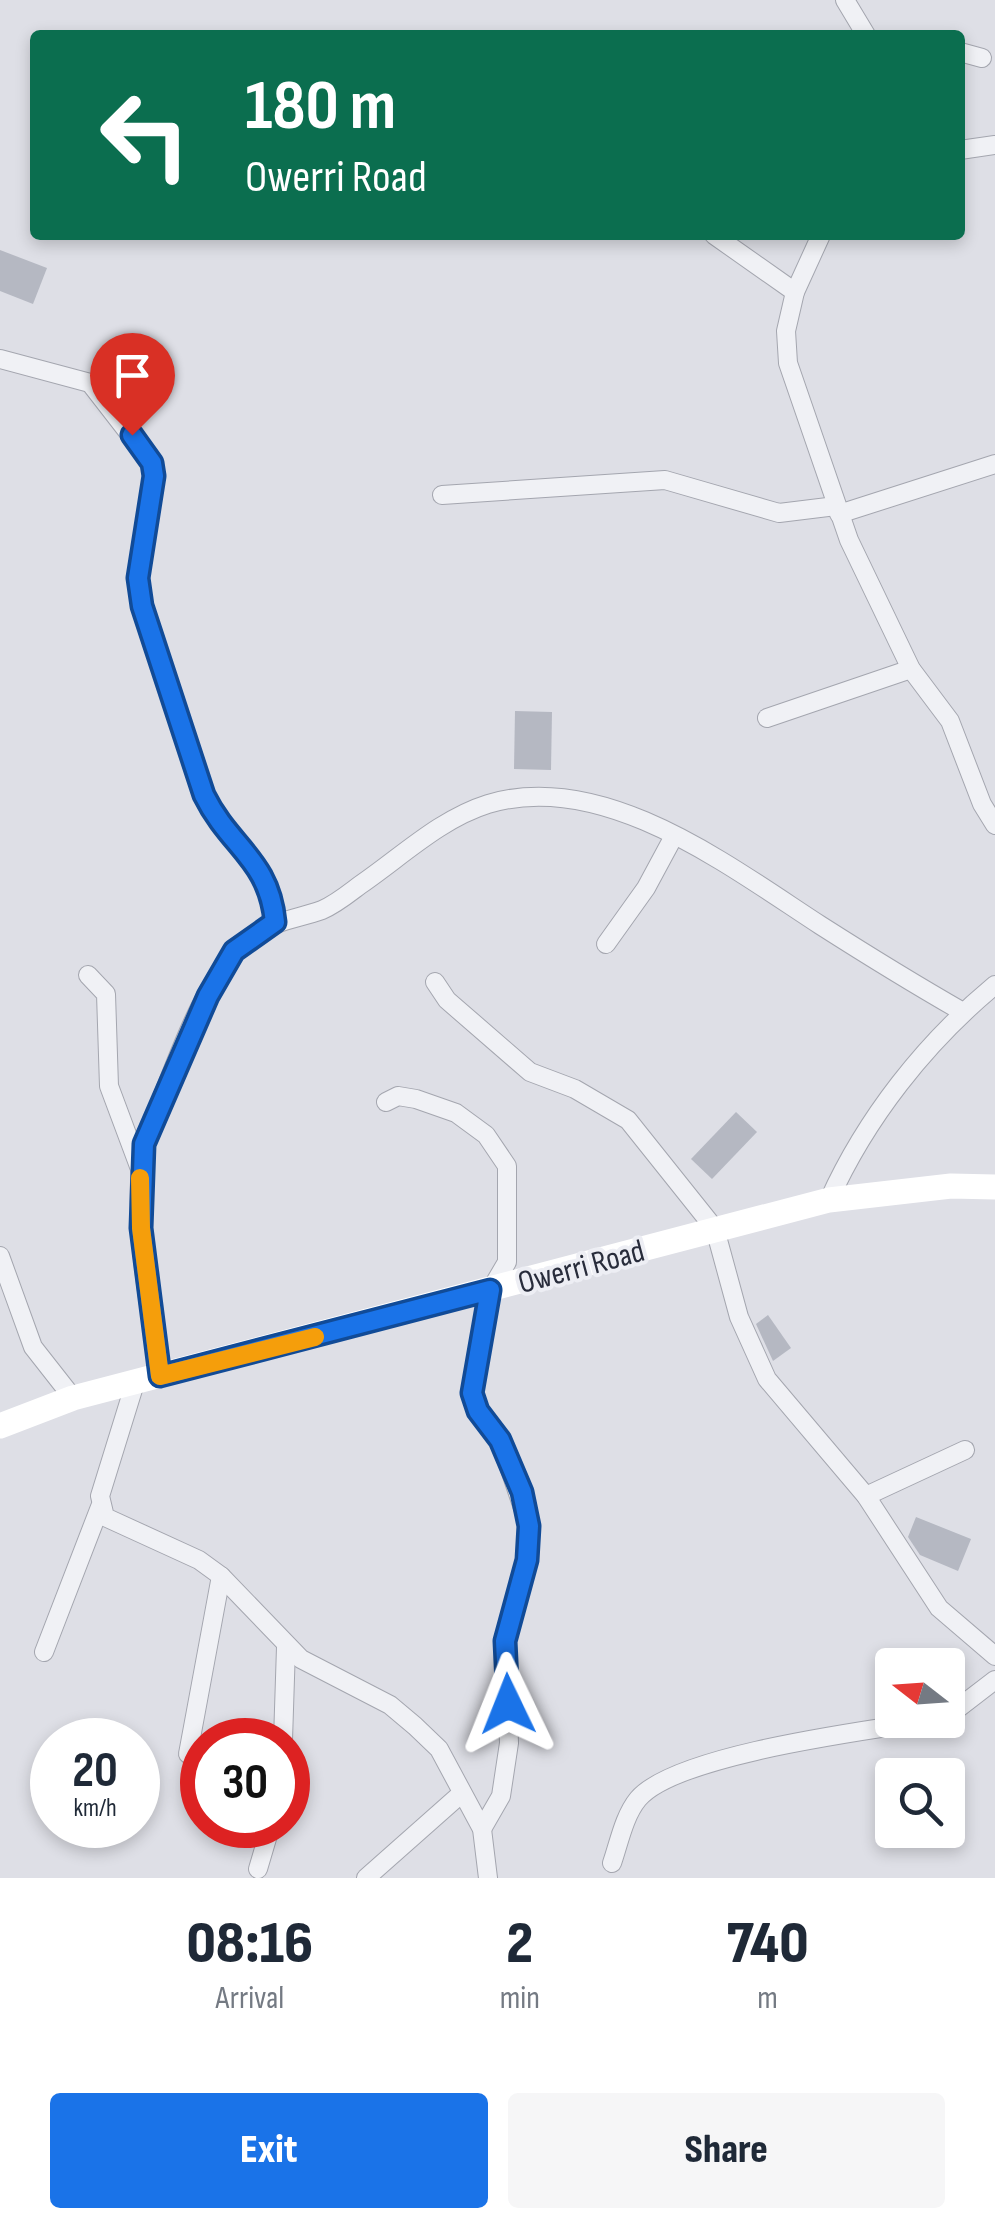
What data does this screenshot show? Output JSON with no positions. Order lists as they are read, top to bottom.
{
  "streets": {
    "main road": ["Owerri Road"]
  },
  "north": "left",
  "page": {
    "turn": ["180 m", "Owerri Road"],
    "speed": "20 km/h",
    "limit": "30",
    "eta": [
      "08:16",
      "Arrival",
      "2",
      "min",
      "740",
      "m"
    ],
    "buttons": ["Exit", "Share"]
  }
}
